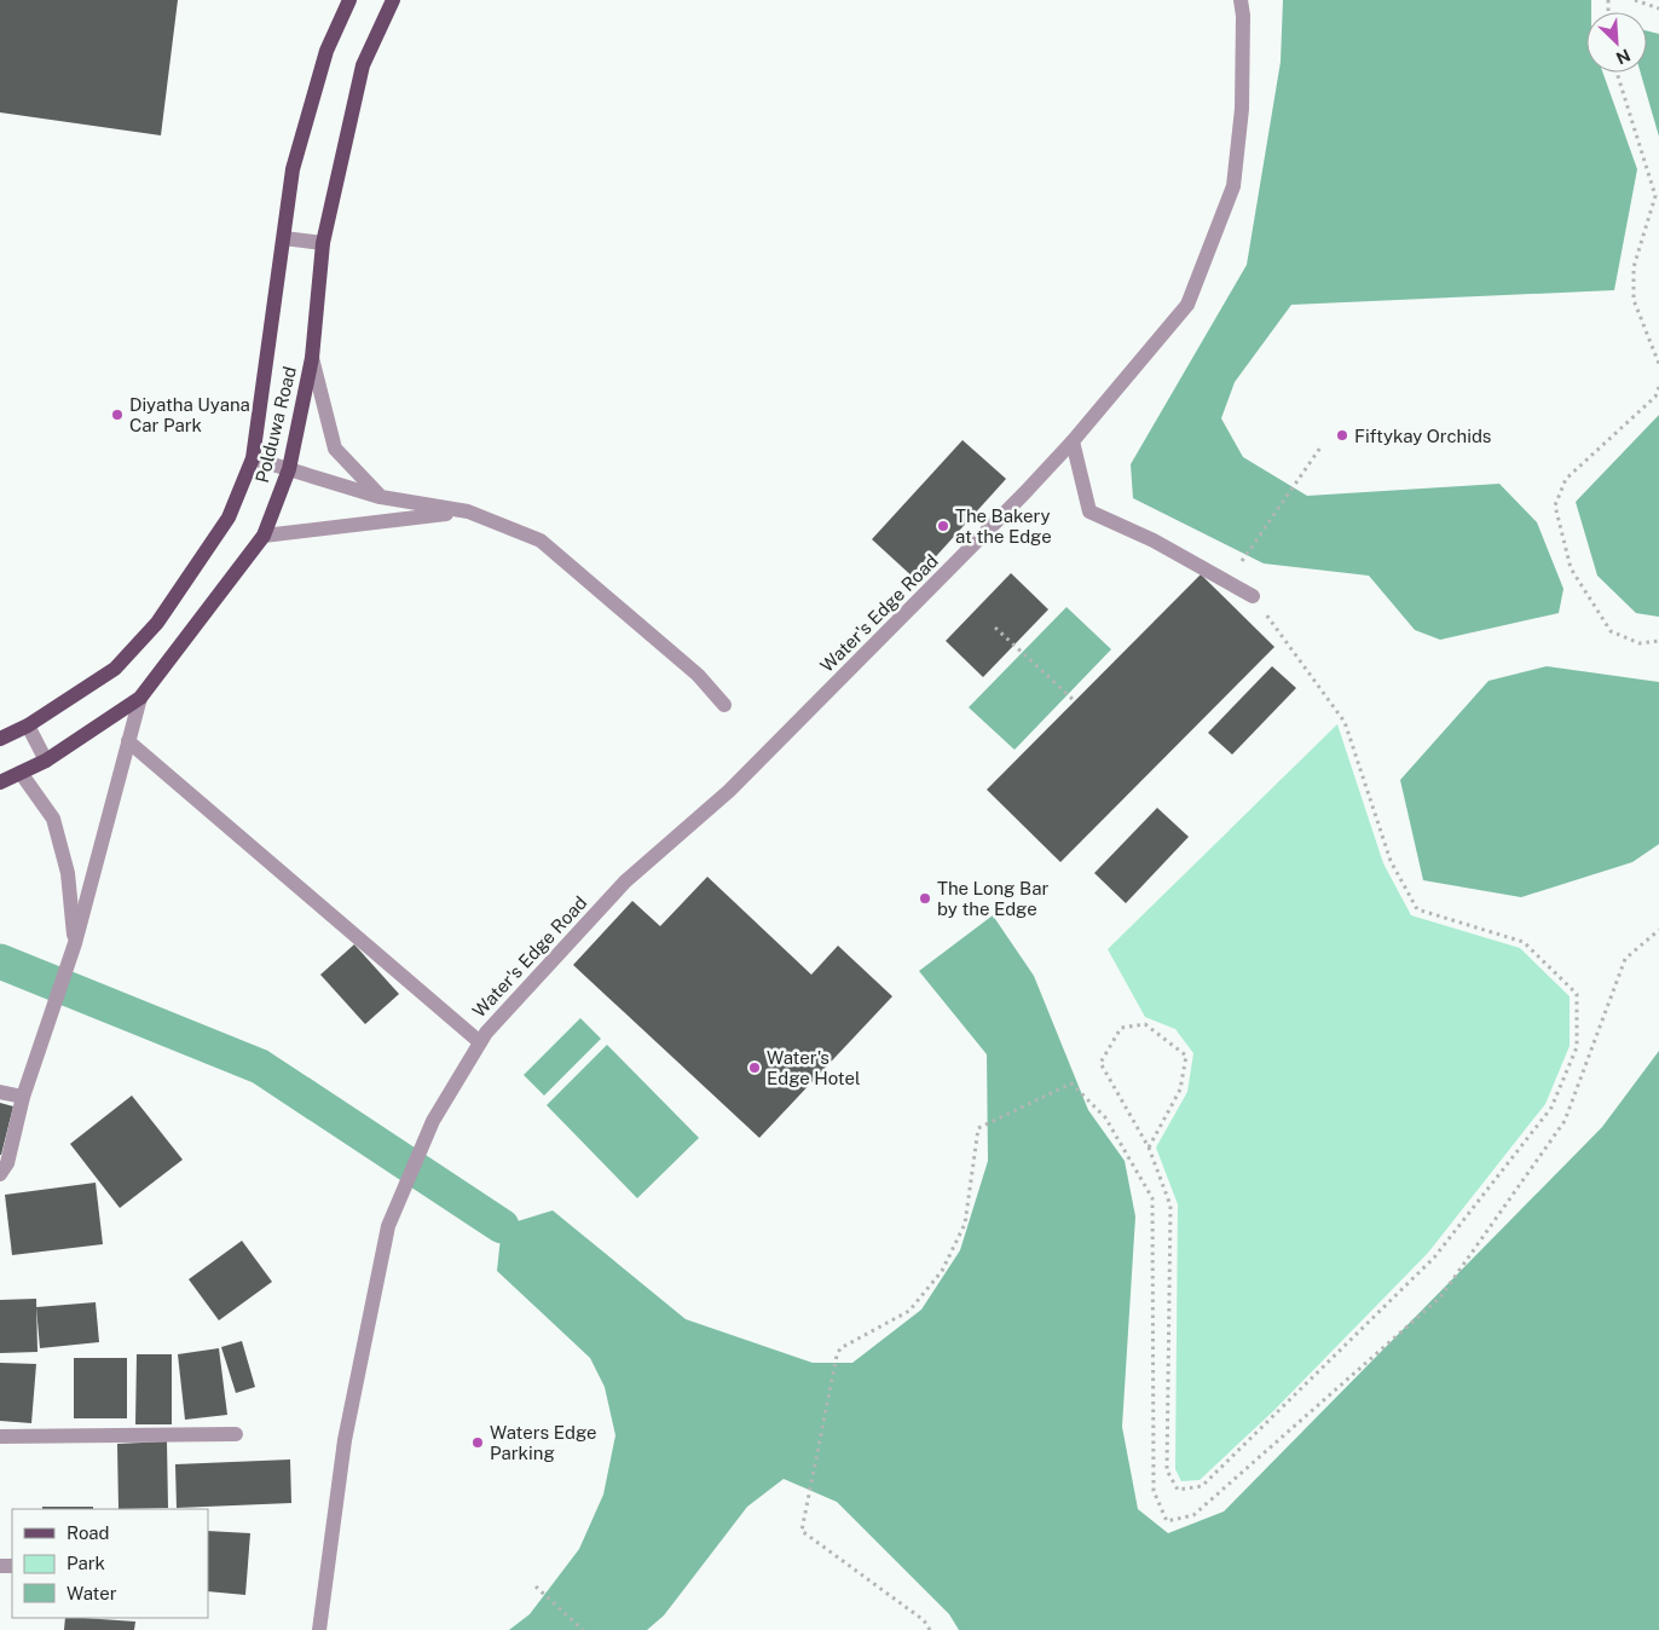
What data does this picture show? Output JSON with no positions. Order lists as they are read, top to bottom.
{
  "streets": {
    "main road": ["Polduwa Road"],
    "street": ["Water's Edge Road"]
  },
  "places": [
    "Diyatha Uyana Car Park",
    "Fiftykay Orchids",
    "The Bakery at the Edge",
    "The Long Bar by the Edge",
    "Water's Edge Hotel",
    "Waters Edge Parking"
  ],
  "legend": ["Road", "Park", "Water"],
  "north": "bottom right"
}
